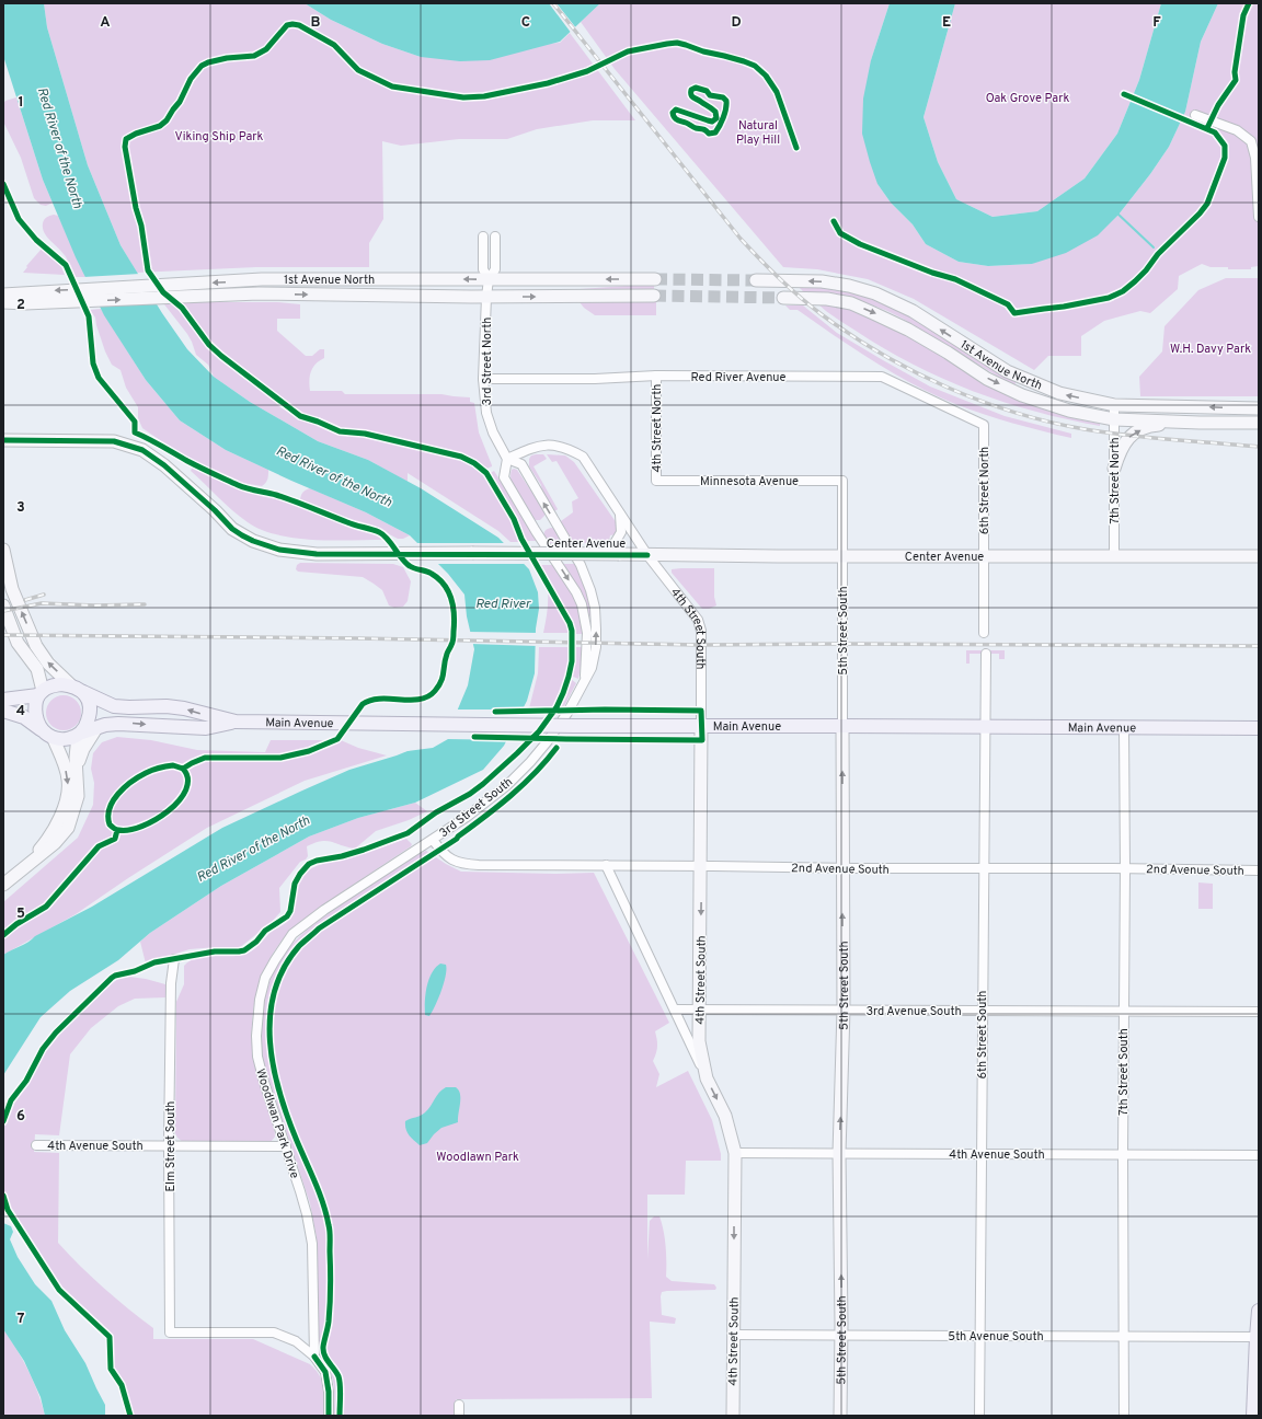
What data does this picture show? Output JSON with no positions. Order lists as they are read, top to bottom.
{
  "streets": {
    "main road": ["Main Avenue"],
    "street": [
      "1st Avenue North",
      "3rd Street North",
      "Red River Avenue",
      "4th Street North",
      "Minnesota Avenue",
      "7th Street North",
      "6th Street North",
      "Center Avenue",
      "4th Street South",
      "5th Street South",
      "3rd Street South",
      "2nd Avenue South",
      "3rd Avenue South",
      "6th Street South",
      "7th Street South",
      "Woodlwan Park Drive",
      "4th Avenue South",
      "Elm Street South",
      "5th Avenue South"
    ]
  },
  "crossings": [
    ["1st Avenue North", "3rd Street North"],
    ["1st Avenue North", "7th Street North"],
    ["3rd Street North", "Red River Avenue"],
    ["3rd Street North", "3rd Street South"],
    ["Red River Avenue", "4th Street North"],
    ["Red River Avenue", "6th Street North"],
    ["4th Street North", "Minnesota Avenue"],
    ["Minnesota Avenue", "5th Street South"],
    ["7th Street North", "Center Avenue"],
    ["6th Street North", "Center Avenue"],
    ["Center Avenue", "4th Street South"],
    ["Center Avenue", "5th Street South"],
    ["4th Street South", "Main Avenue"],
    ["4th Street South", "2nd Avenue South"],
    ["4th Street South", "3rd Avenue South"],
    ["4th Street South", "4th Avenue South"],
    ["4th Street South", "5th Avenue South"],
    ["5th Street South", "Main Avenue"],
    ["5th Street South", "2nd Avenue South"],
    ["5th Street South", "3rd Avenue South"],
    ["5th Street South", "4th Avenue South"],
    ["5th Street South", "5th Avenue South"],
    ["Main Avenue", "6th Street South"],
    ["Main Avenue", "7th Street South"],
    ["3rd Street South", "2nd Avenue South"],
    ["3rd Street South", "Woodlwan Park Drive"],
    ["2nd Avenue South", "6th Street South"],
    ["2nd Avenue South", "7th Street South"],
    ["2nd Avenue South", "Woodlwan Park Drive"],
    ["3rd Avenue South", "6th Street South"],
    ["3rd Avenue South", "7th Street South"],
    ["6th Street South", "4th Avenue South"],
    ["6th Street South", "5th Avenue South"],
    ["7th Street South", "4th Avenue South"],
    ["7th Street South", "5th Avenue South"],
    ["Woodlwan Park Drive", "4th Avenue South"],
    ["Woodlwan Park Drive", "Elm Street South"],
    ["4th Avenue South", "Elm Street South"]
  ],
  "one_way": ["5th Street South"],
  "water": ["Red River of the North", "Red River"],
  "parks": [
    "Oak Grove Park",
    "Natural Play Hill",
    "Viking Ship Park",
    "W.H. Davy Park",
    "Woodlawn Park"
  ],
  "grid": {
    "columns": [
      "A",
      "B",
      "C",
      "D",
      "E",
      "F"
    ],
    "rows": [
      "1",
      "2",
      "3",
      "4",
      "5",
      "6",
      "7"
    ]
  }
}
